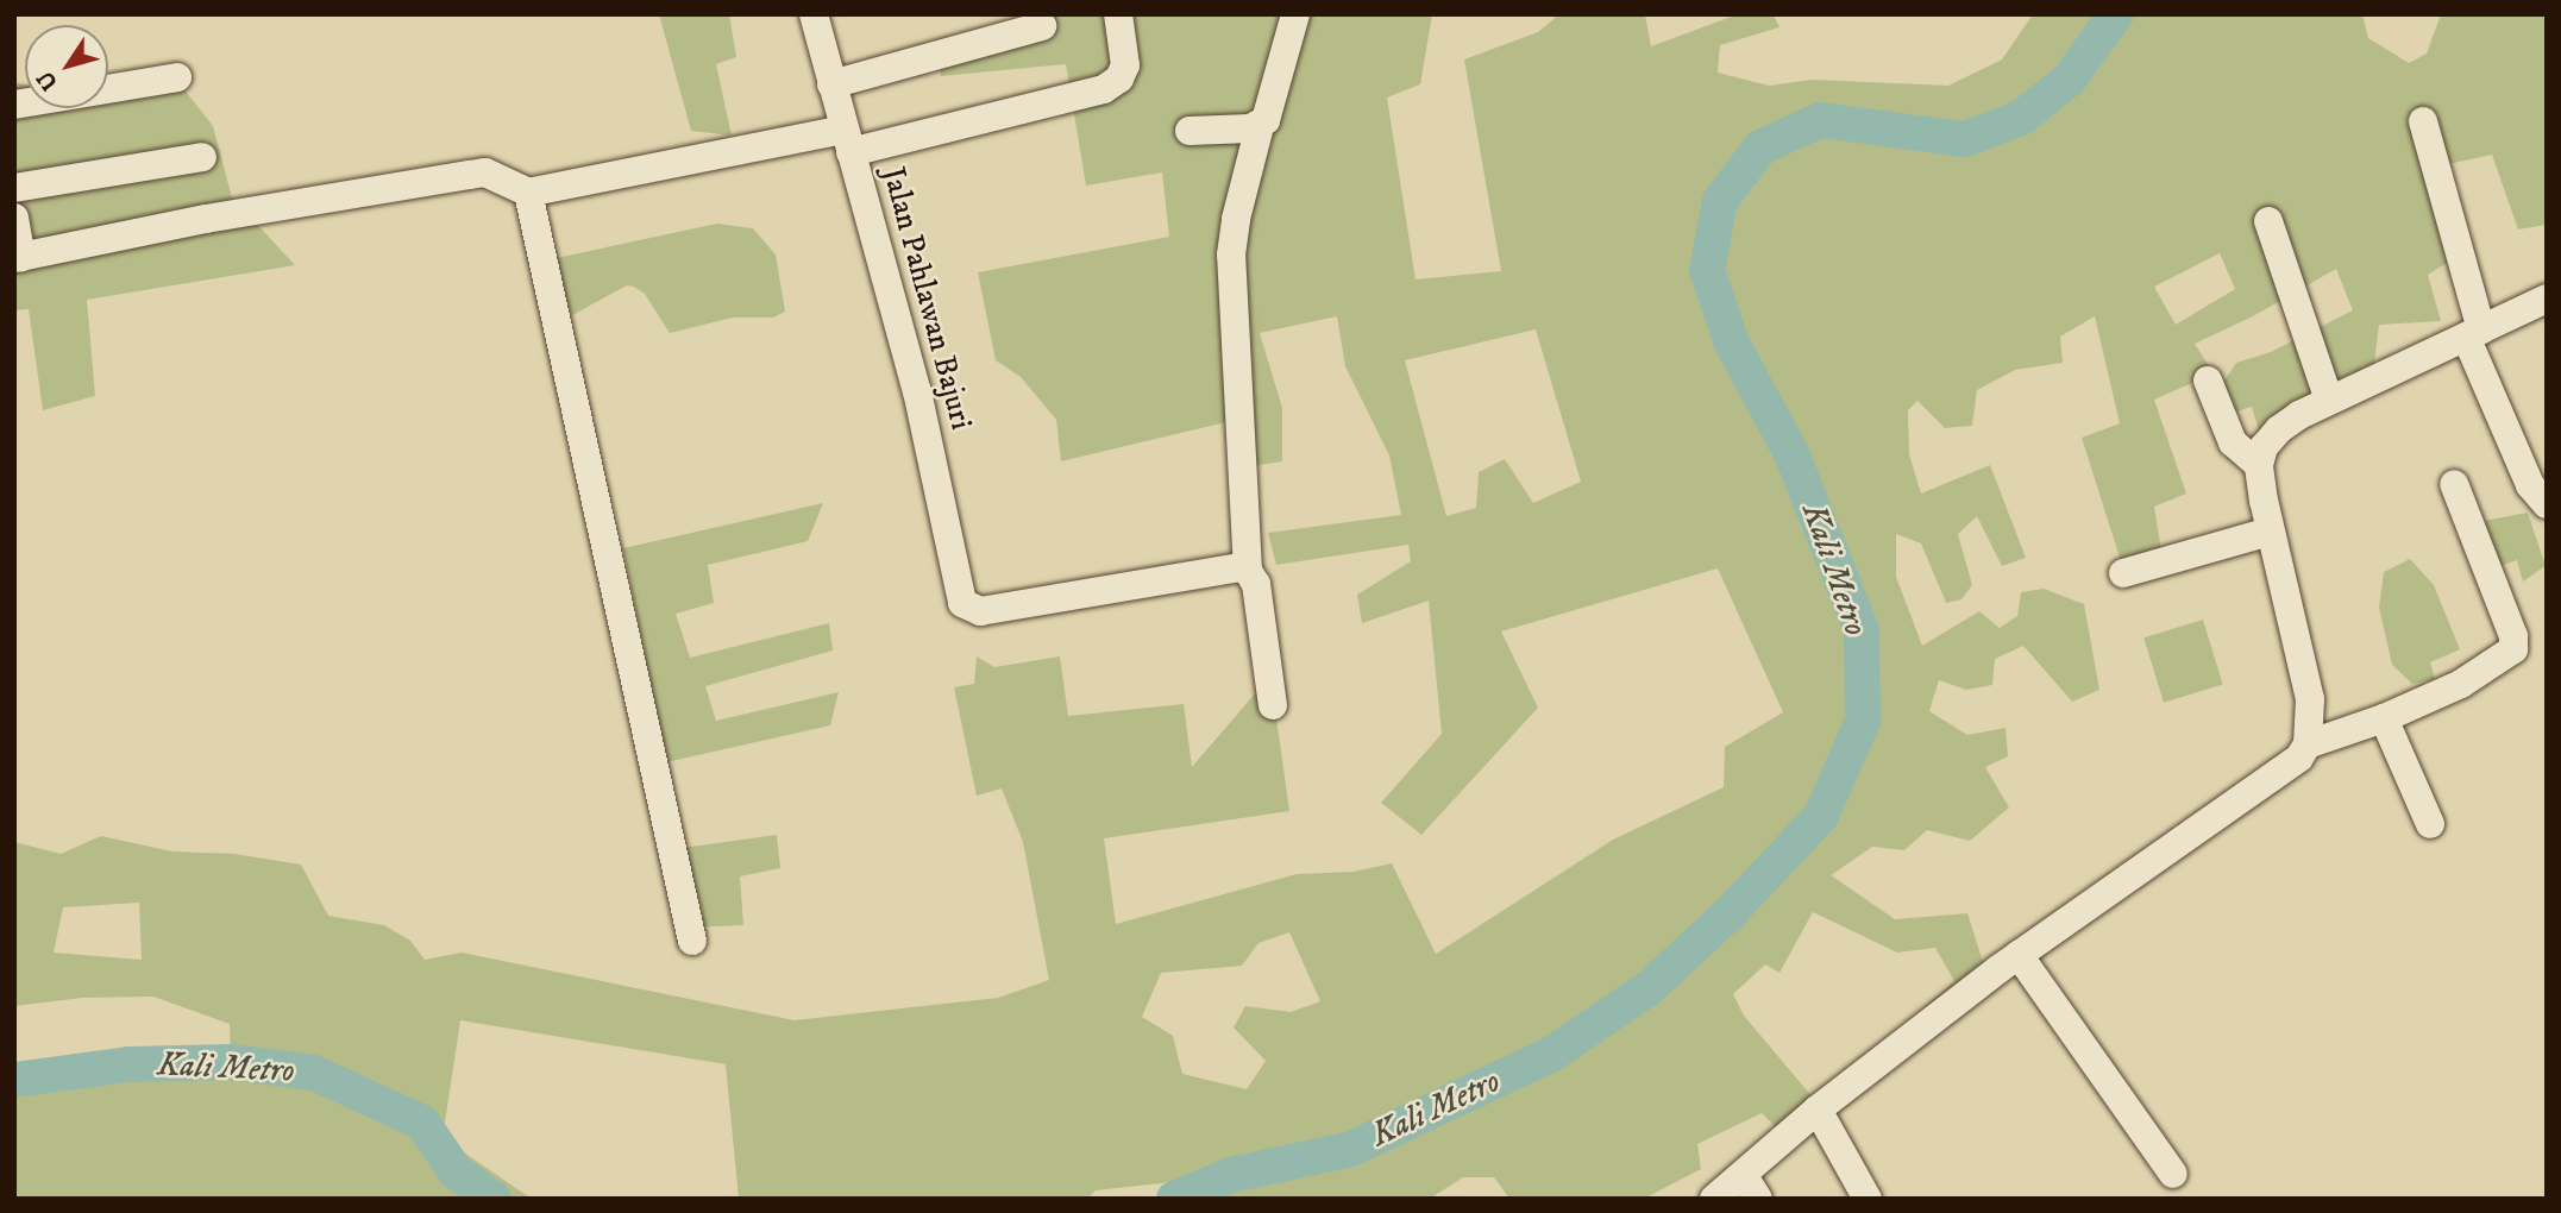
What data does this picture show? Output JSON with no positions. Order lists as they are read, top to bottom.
{
  "streets": {
    "street": ["Jalan Pahlawan Bajuri"]
  },
  "water": ["Kali Metro"],
  "north": "bottom left"
}
